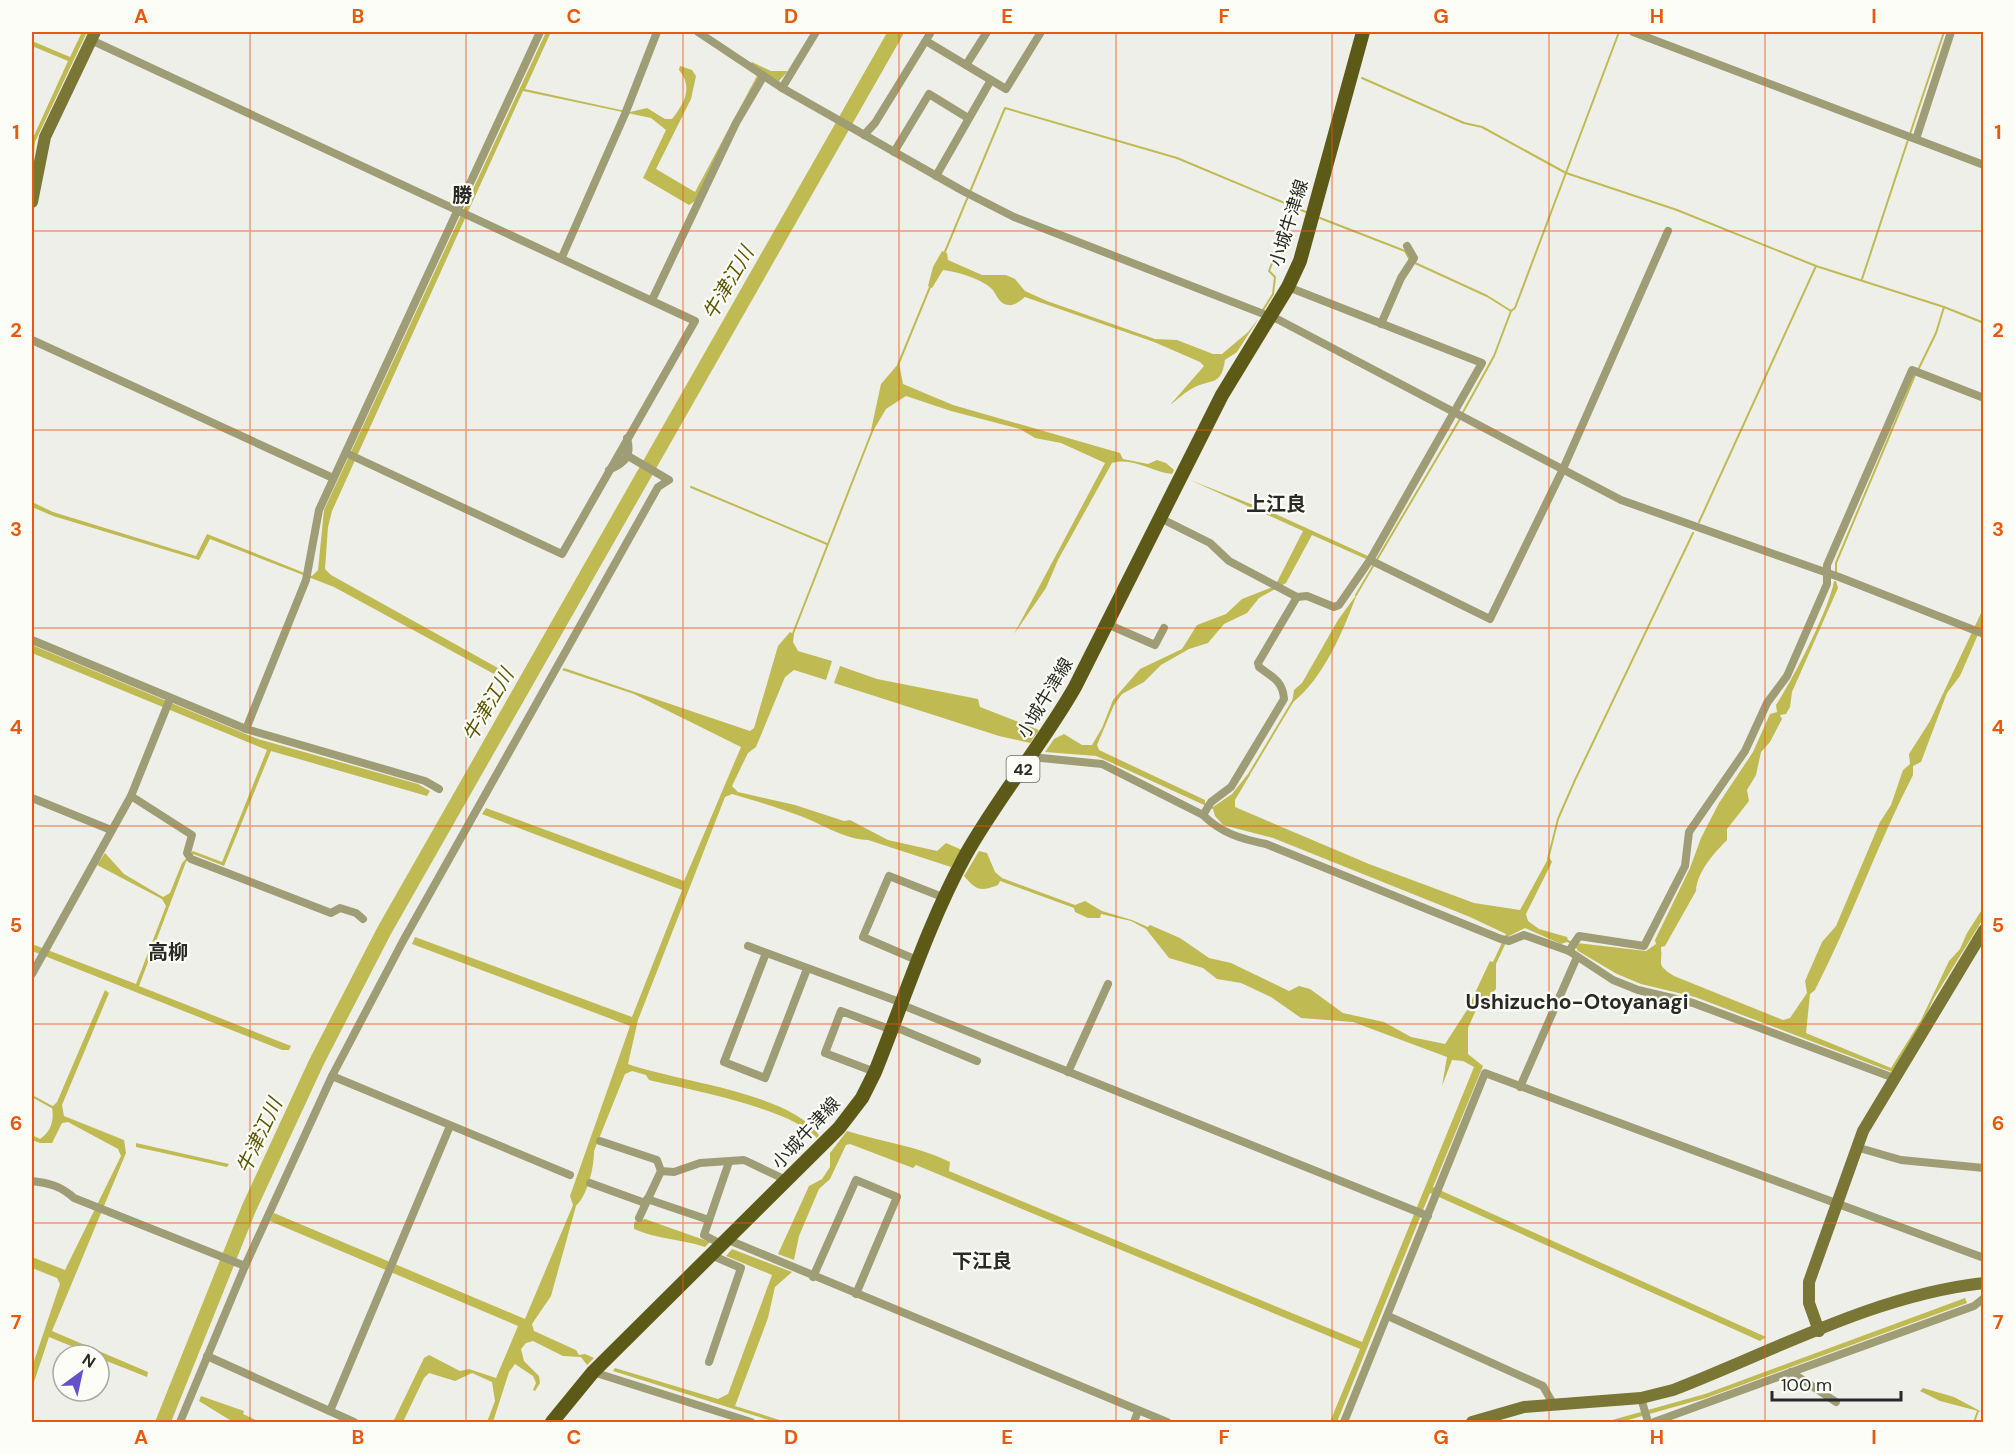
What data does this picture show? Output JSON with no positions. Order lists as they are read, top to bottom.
{
  "streets": {
    "main road": ["小城牛津線", "42"]
  },
  "districts": [
    "勝",
    "上江良",
    "高柳",
    "Ushizucho-Otoyanagi",
    "下江良"
  ],
  "water": ["牛津江川"],
  "scale_bar": "100 m",
  "north": "top right",
  "grid": {
    "columns": [
      "A",
      "B",
      "C",
      "D",
      "E",
      "F",
      "G",
      "H",
      "I"
    ],
    "rows": [
      "1",
      "2",
      "3",
      "4",
      "5",
      "6",
      "7"
    ]
  }
}
